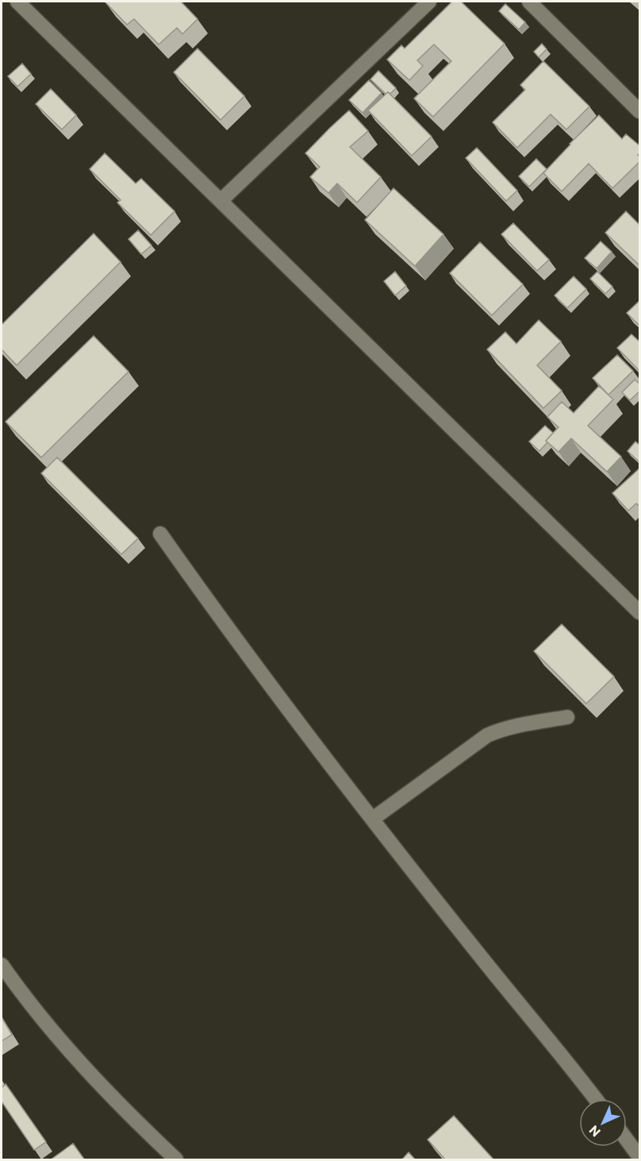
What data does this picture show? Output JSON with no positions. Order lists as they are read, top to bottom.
{
  "north": "bottom left"
}
